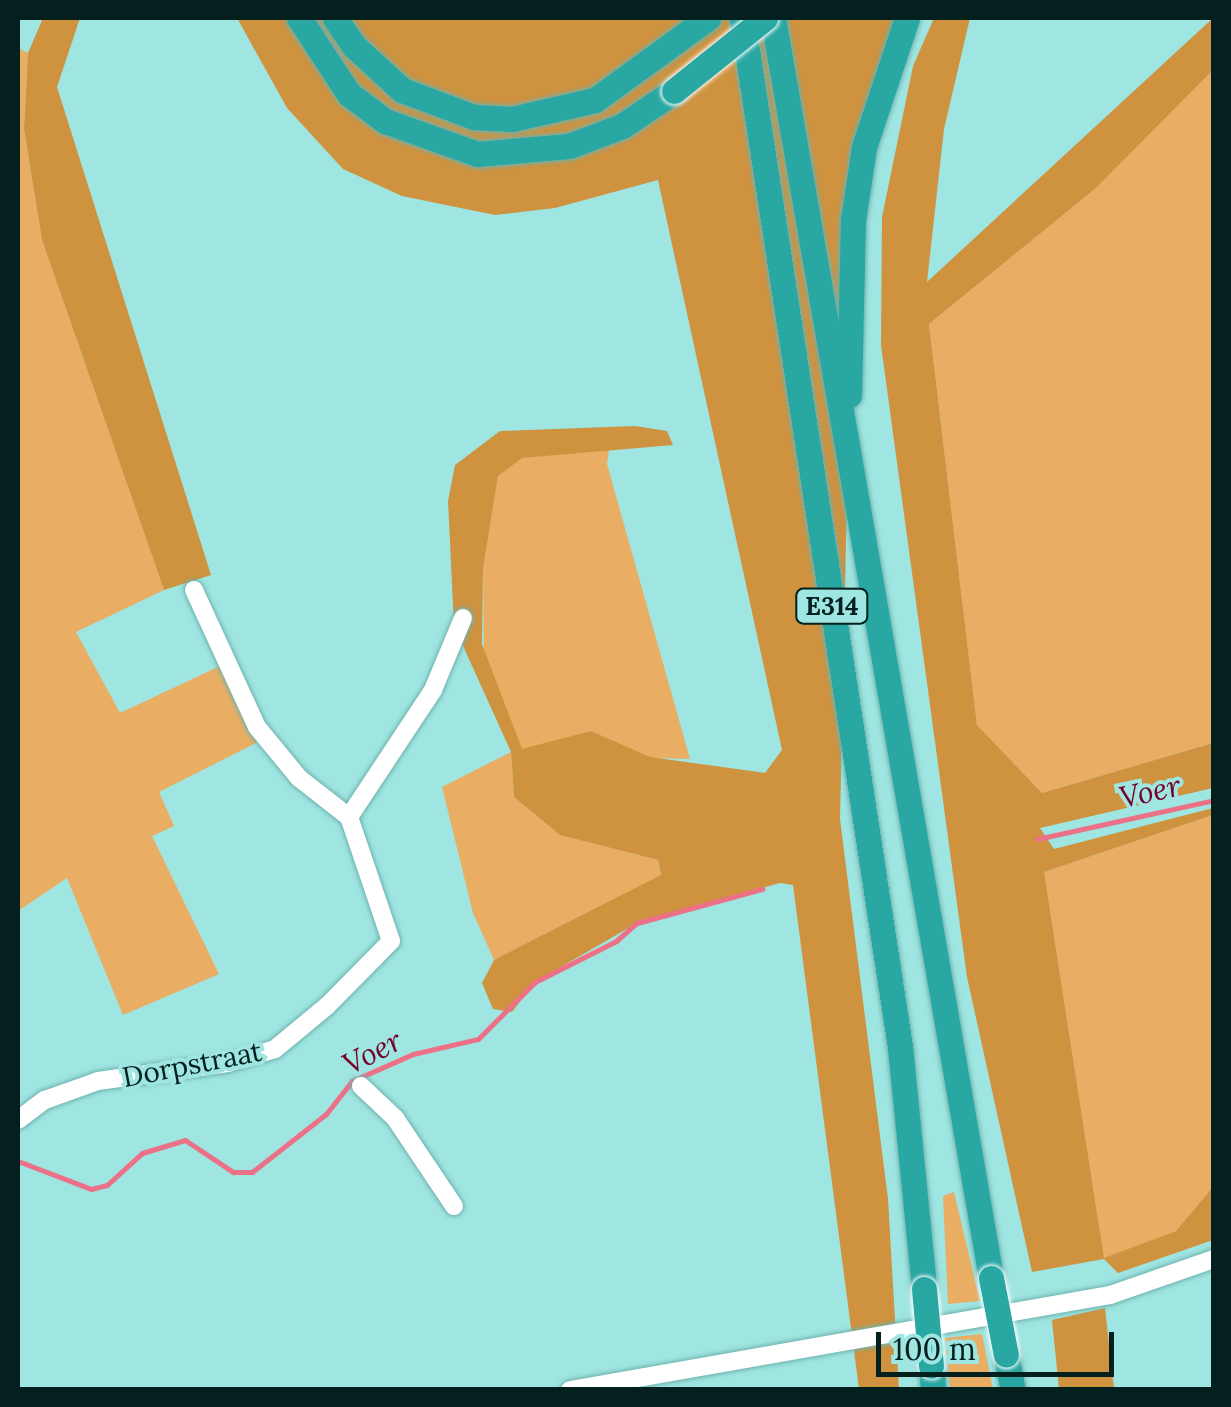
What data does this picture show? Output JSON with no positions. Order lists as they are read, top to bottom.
{
  "streets": {
    "highway": ["E314"],
    "street": ["Dorpstraat"]
  },
  "water": ["Voer"],
  "scale_bar": "100 m"
}
